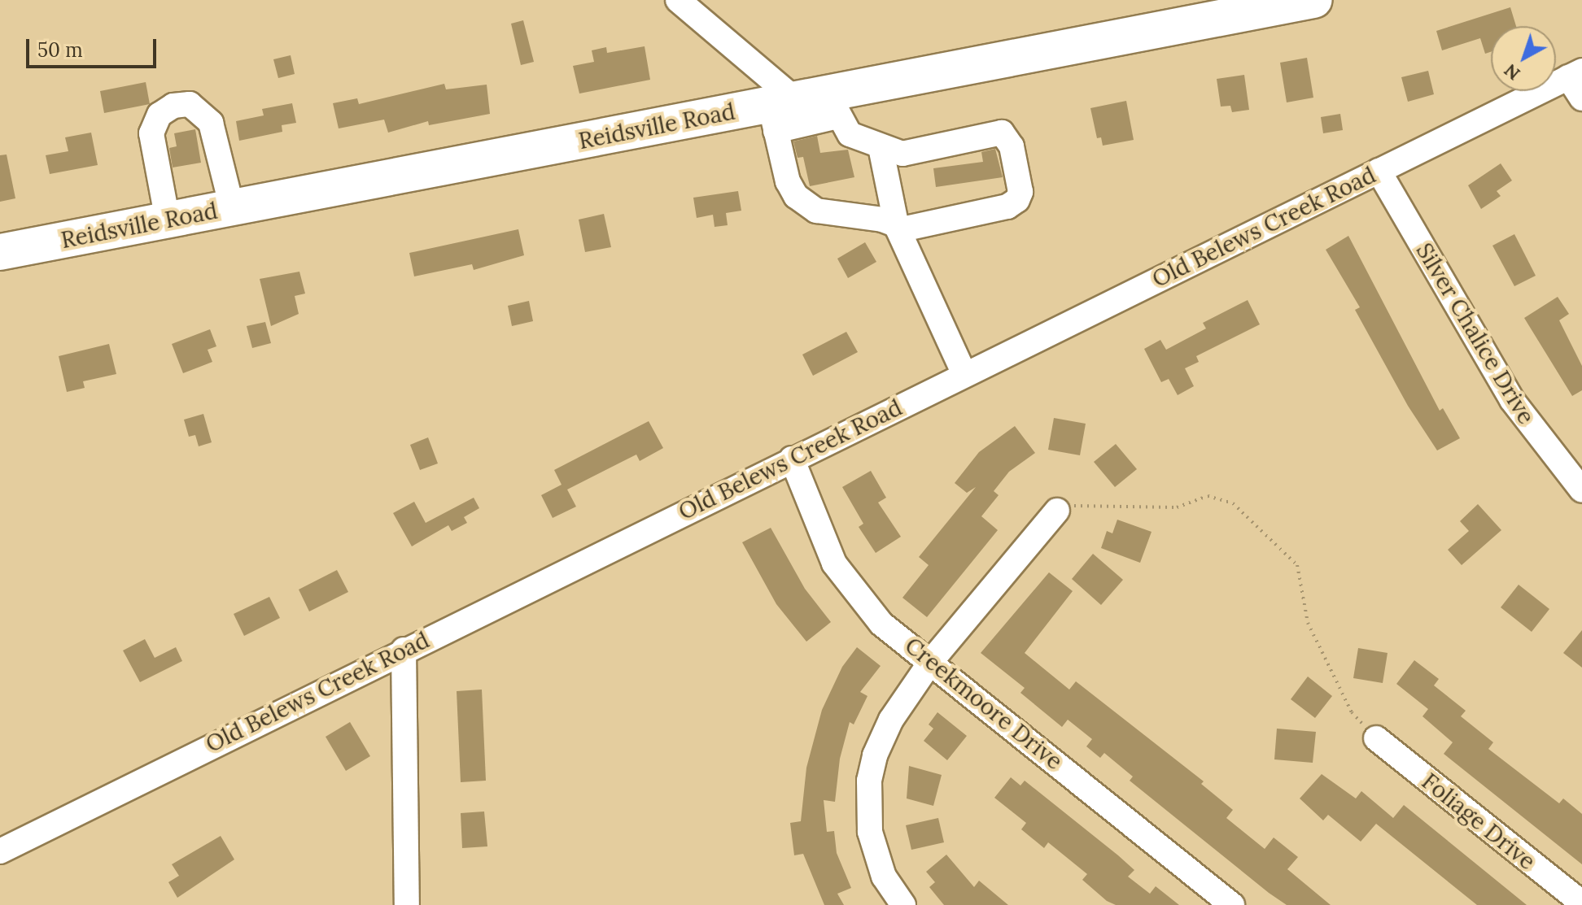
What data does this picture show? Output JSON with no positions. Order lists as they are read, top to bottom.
{
  "streets": {
    "highway": ["Reidsville Road"],
    "street": [
      "Old Belews Creek Road",
      "Silver Chalice Drive",
      "Creekmoore Drive",
      "Foliage Drive"
    ]
  },
  "crossings": [
    ["Old Belews Creek Road", "Silver Chalice Drive"],
    ["Old Belews Creek Road", "Creekmoore Drive"]
  ],
  "scale_bar": "50 m",
  "north": "bottom left"
}
